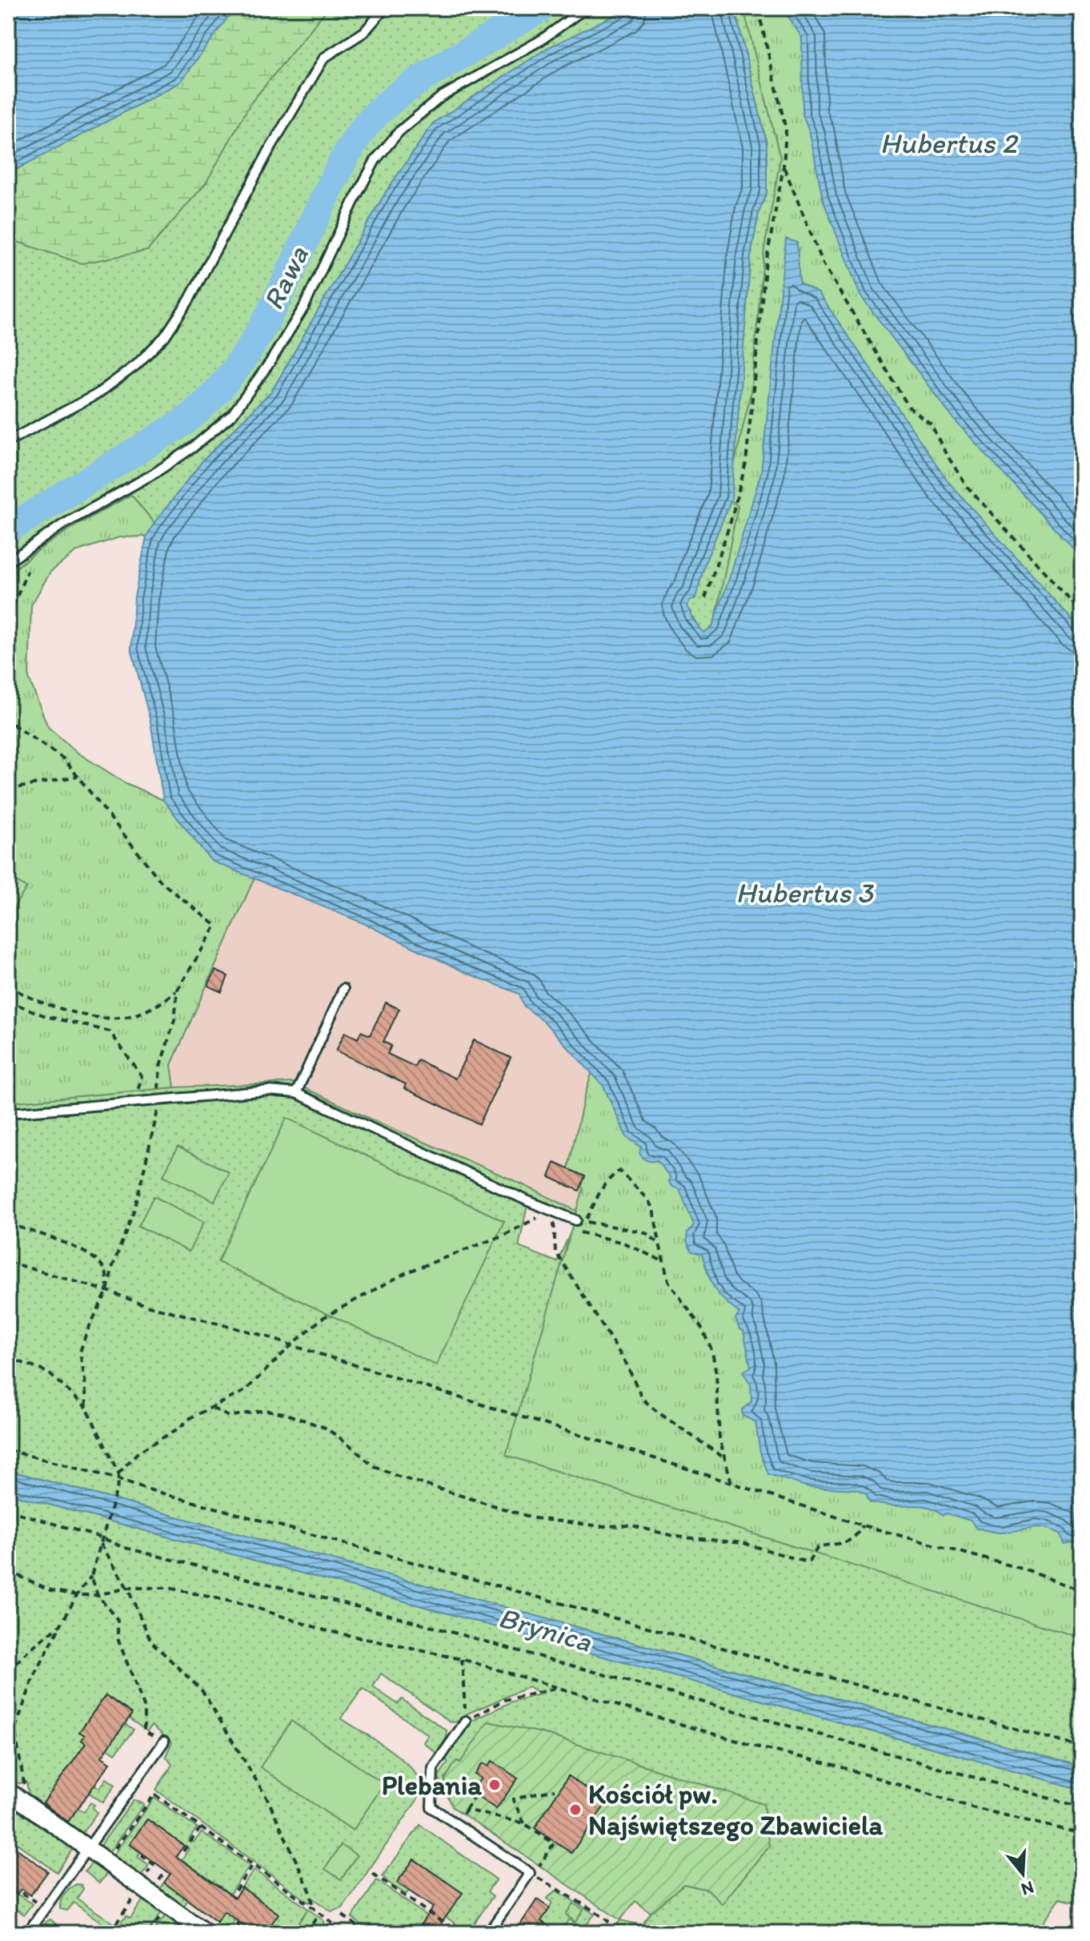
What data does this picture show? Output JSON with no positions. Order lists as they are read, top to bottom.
{
  "water": [
    "Hubertus 2",
    "Rawa",
    "Hubertus 3",
    "Brynica"
  ],
  "places": ["Plebania", "Kościół pw. Najświętszego Zbawiciela"],
  "north": "bottom"
}
